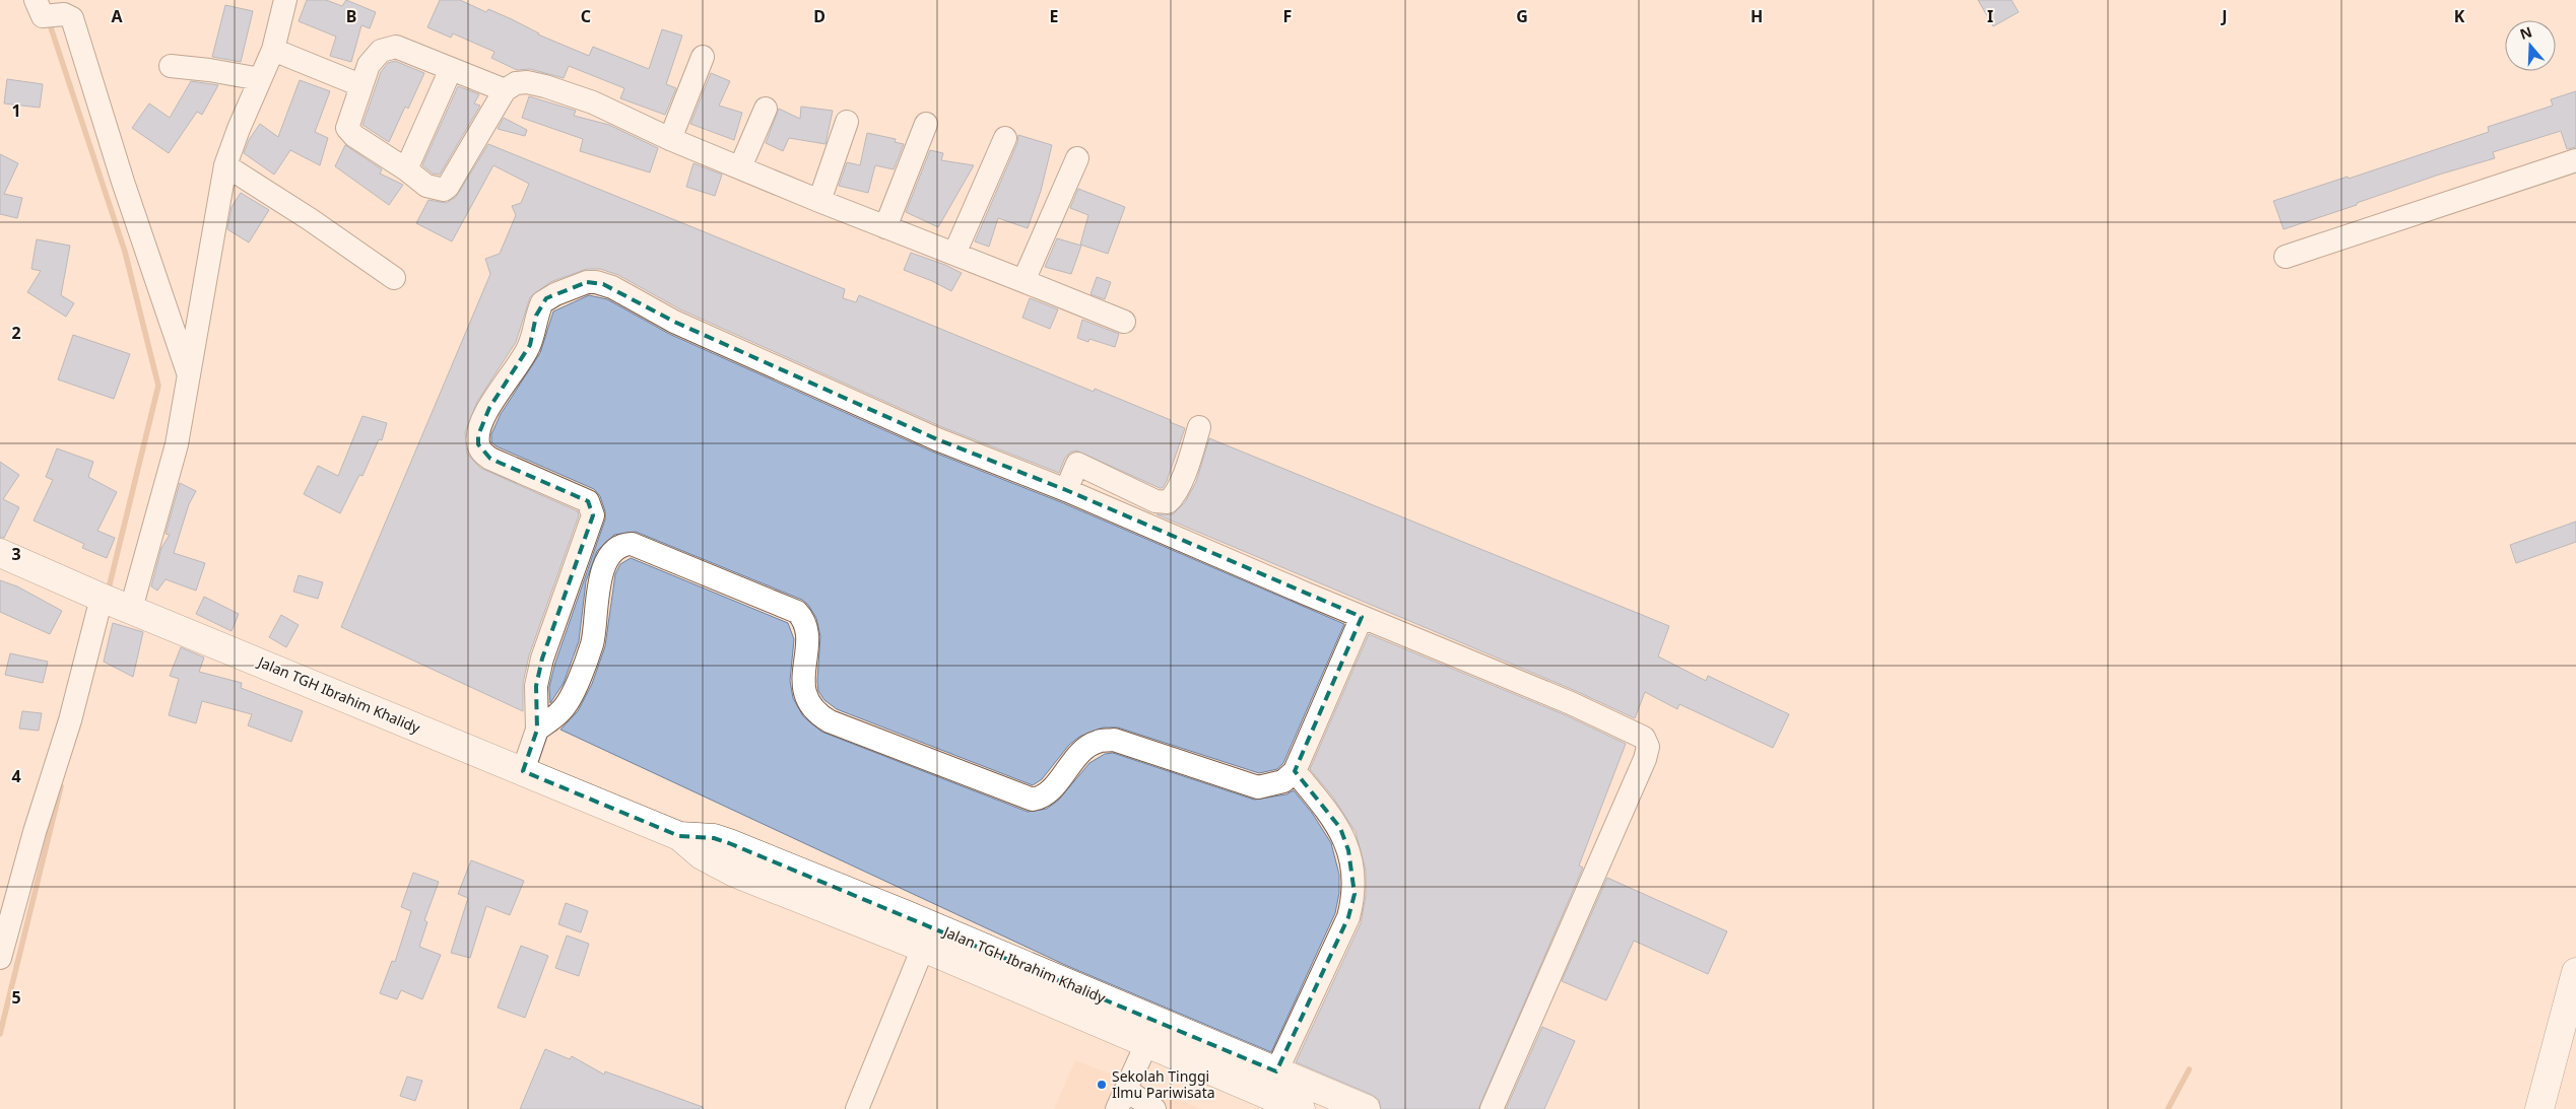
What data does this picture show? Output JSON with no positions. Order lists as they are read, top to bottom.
{
  "streets": {
    "main road": ["Jalan TGH Ibrahim Khalidy"]
  },
  "places": ["Sekolah Tinggi Ilmu Pariwisata"],
  "north": "top",
  "grid": {
    "columns": [
      "A",
      "B",
      "C",
      "D",
      "E",
      "F",
      "G",
      "H",
      "I",
      "J",
      "K"
    ],
    "rows": [
      "1",
      "2",
      "3",
      "4",
      "5"
    ]
  }
}
